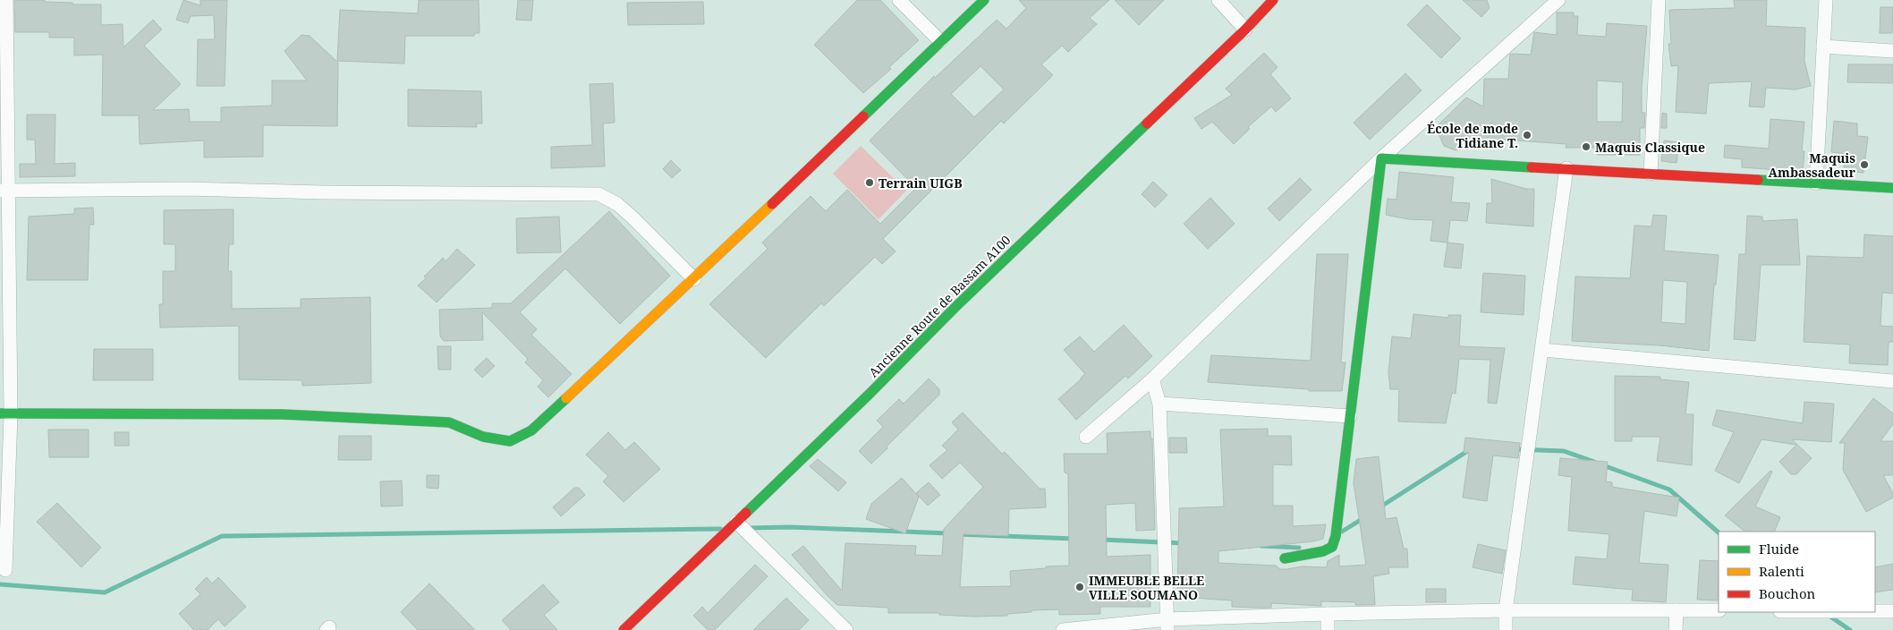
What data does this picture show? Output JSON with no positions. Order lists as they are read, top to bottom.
{
  "streets": {
    "street": ["Ancienne Route de Bassam A100"]
  },
  "places": [
    "École de mode Tidiane T.",
    "Maquis Classique",
    "Maquis Ambassadeur",
    "Terrain UIGB",
    "IMMEUBLE BELLE VILLE SOUMANO"
  ],
  "legend": ["Fluide", "Ralenti", "Bouchon"]
}
